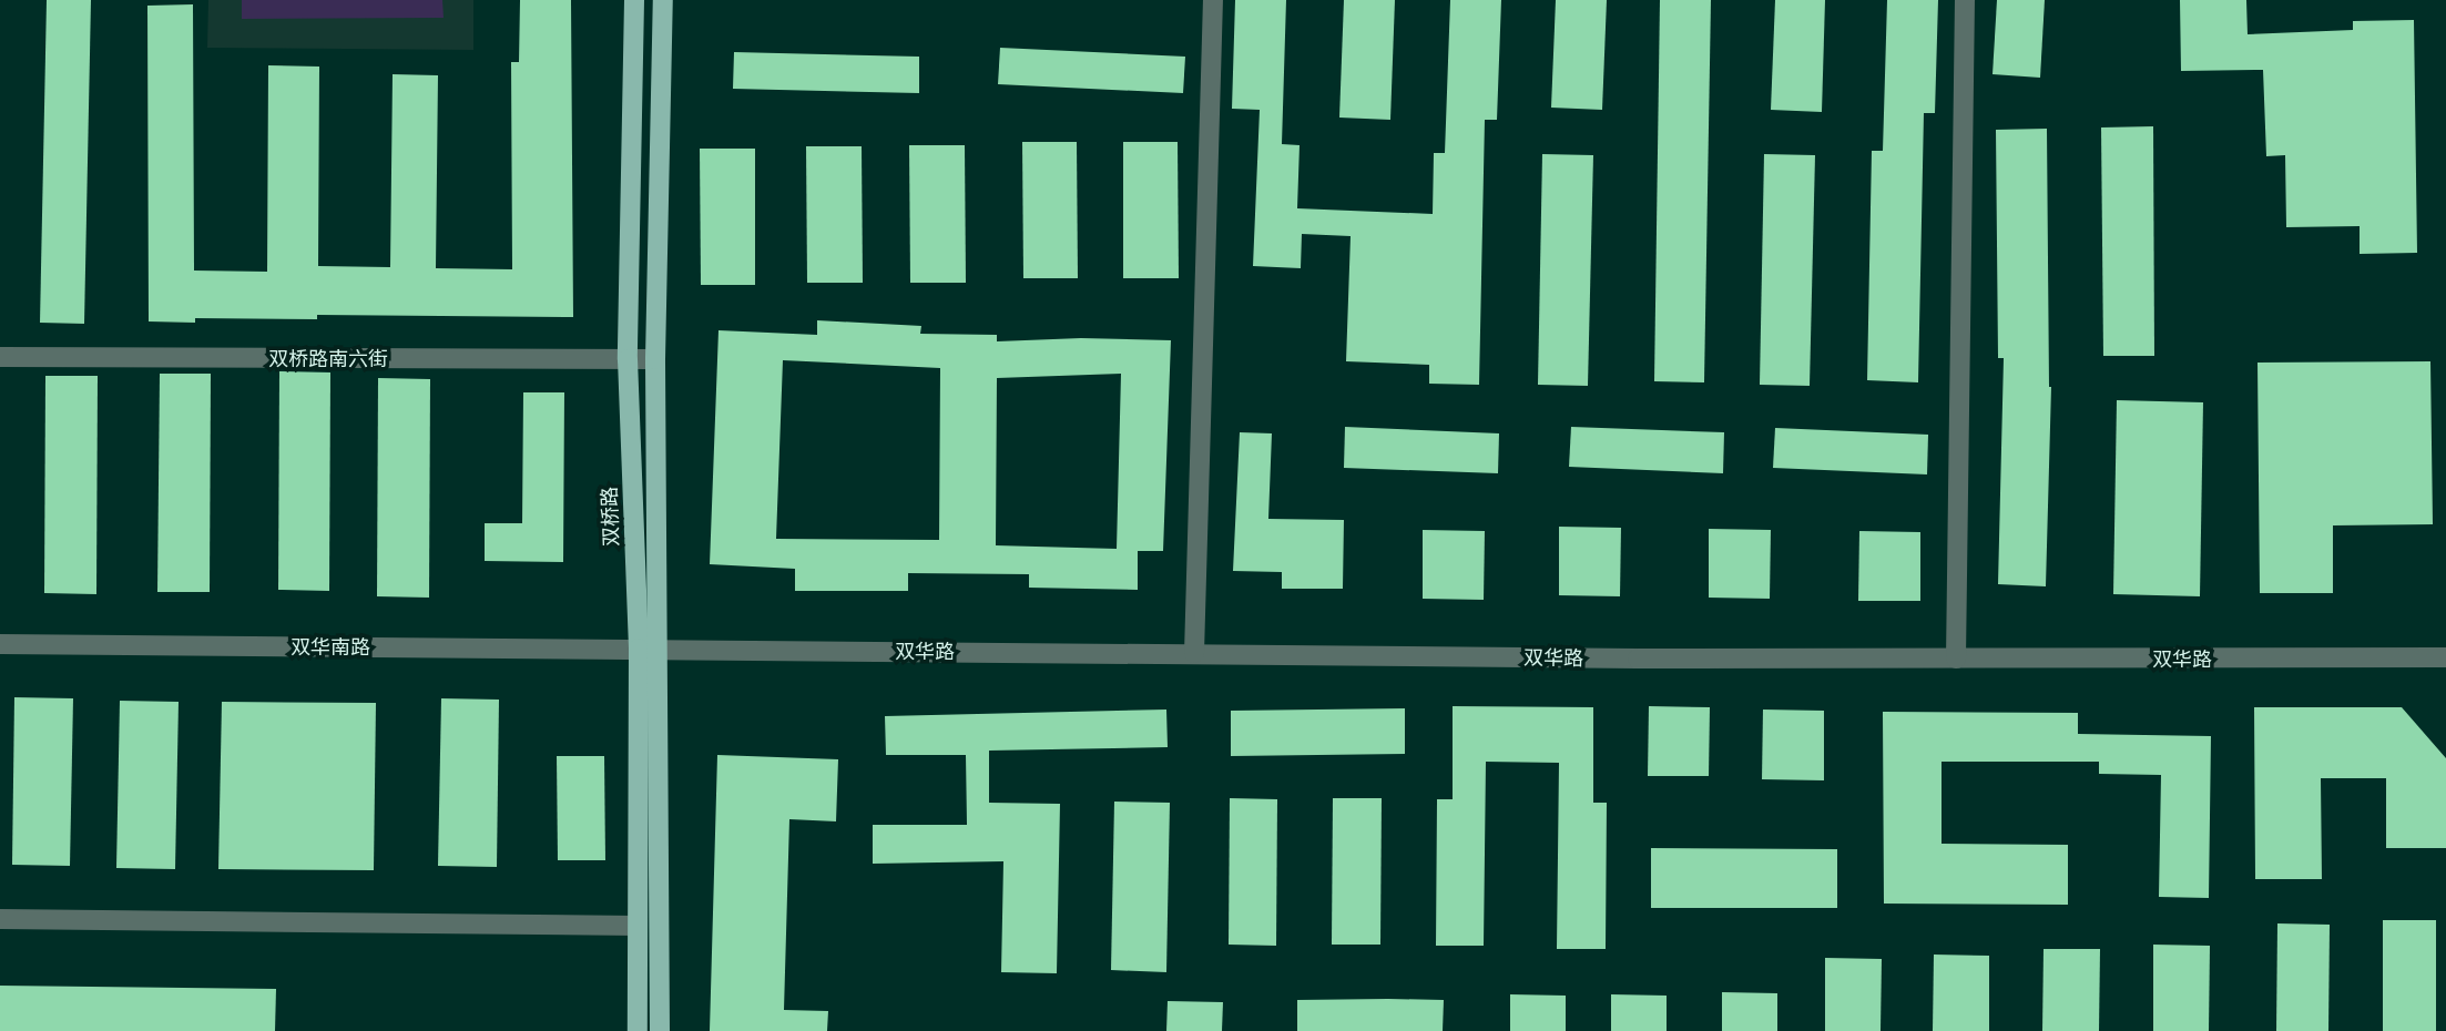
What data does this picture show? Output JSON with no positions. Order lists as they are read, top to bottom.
{
  "streets": {
    "main road": ["双桥路"],
    "street": ["双桥路南六街", "双华南路", "双华路"]
  },
  "crossings": [
    ["双桥路南六街", "双桥路"],
    ["双桥路", "双华南路"],
    ["双华南路", "双华路"]
  ]
}
